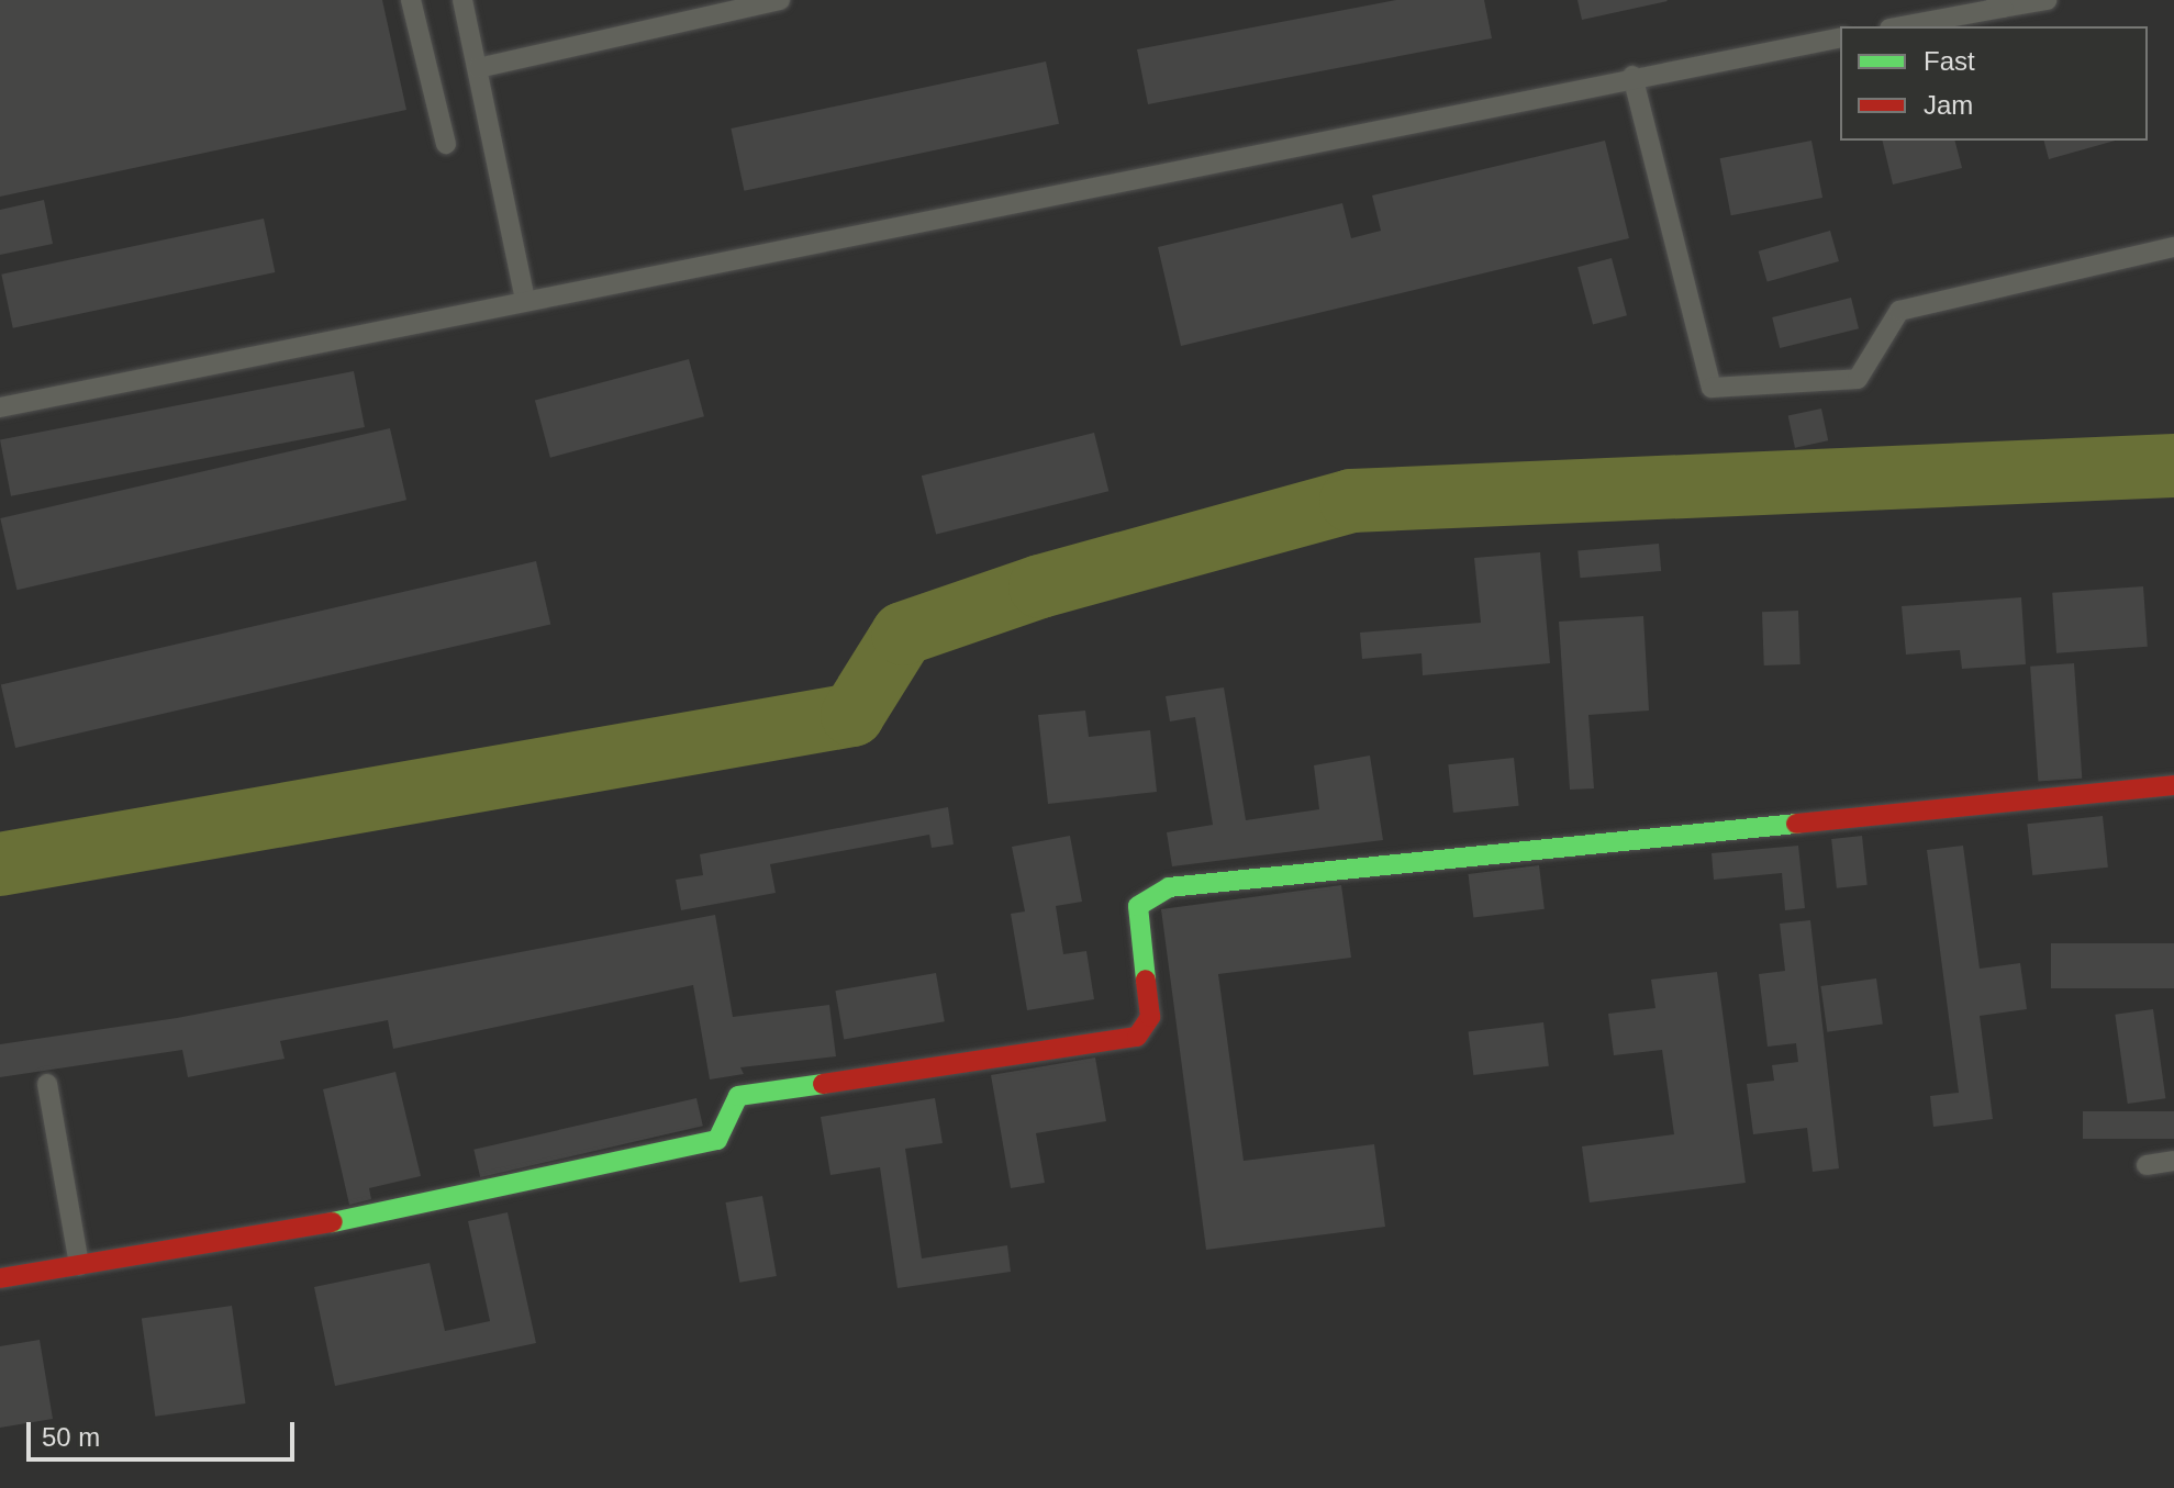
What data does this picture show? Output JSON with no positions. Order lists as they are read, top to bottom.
{
  "legend": ["Fast", "Jam"],
  "scale_bar": "50 m"
}
